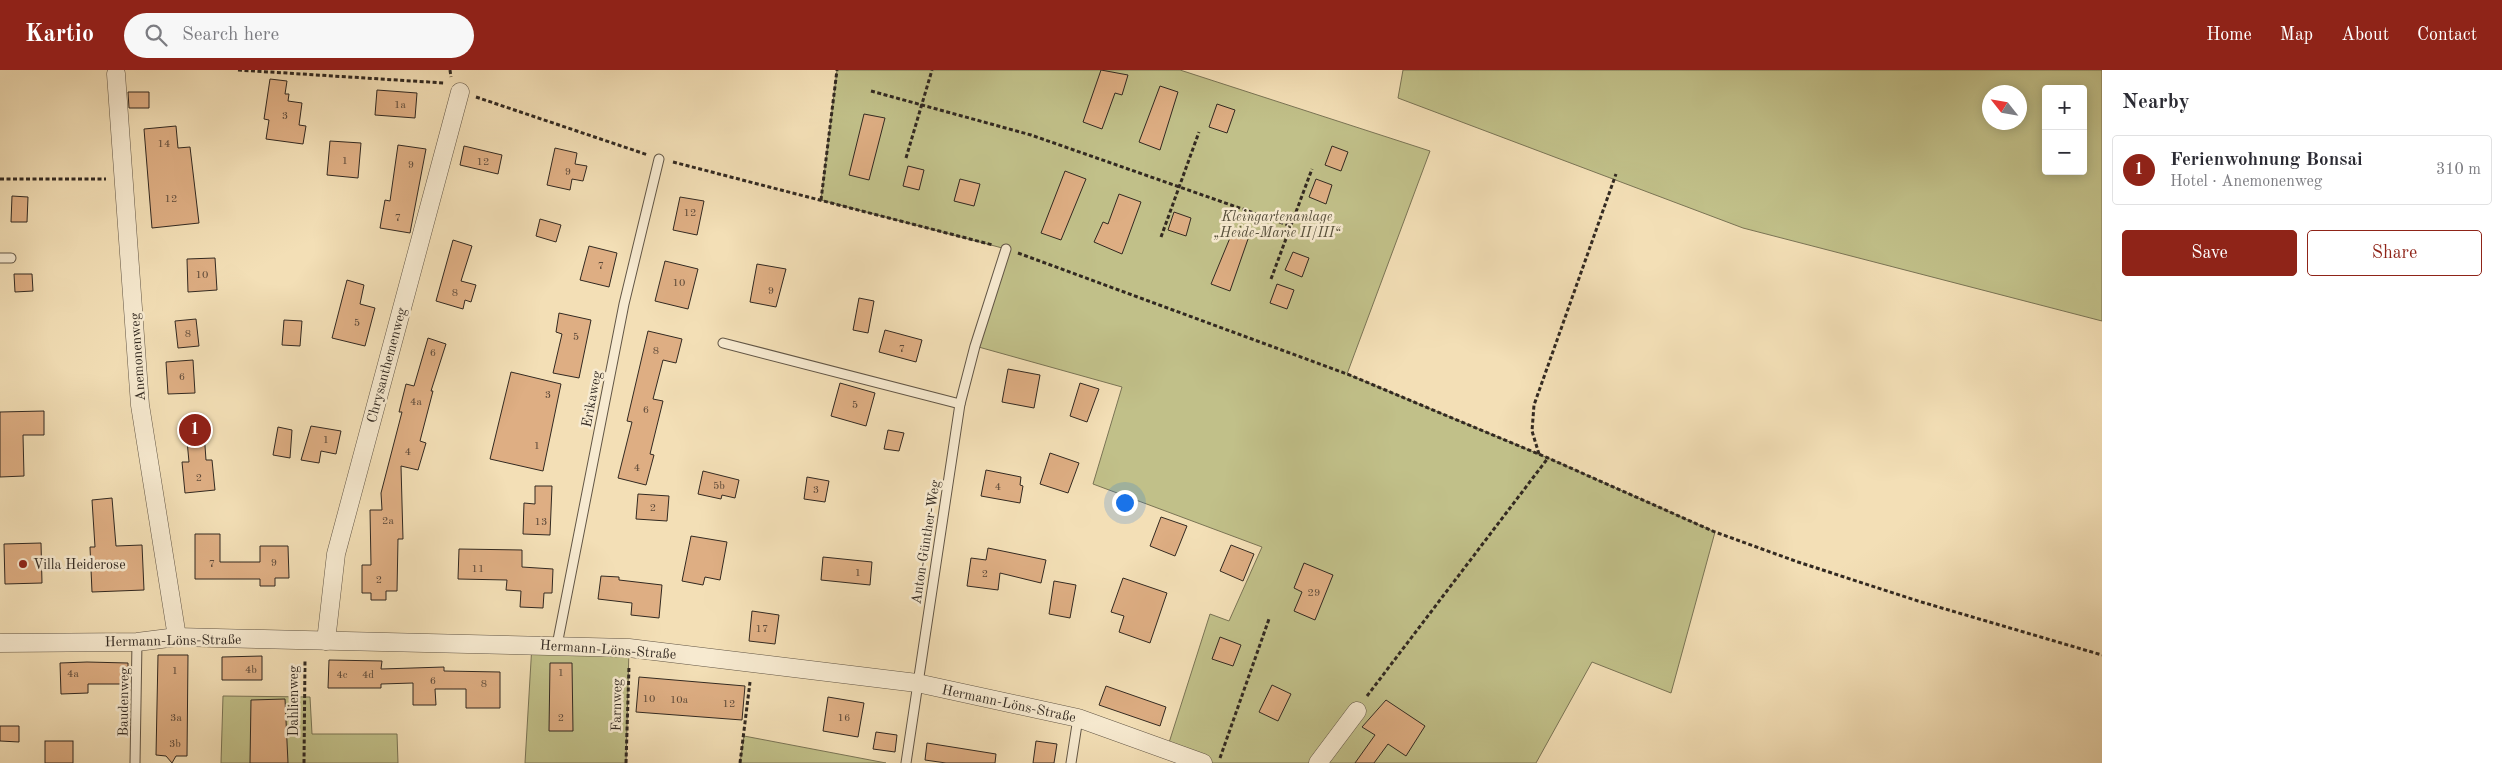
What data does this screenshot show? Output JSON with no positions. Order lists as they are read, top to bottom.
{
  "streets": {
    "street": ["Anemonenweg", "Chrysanthemenweg", "Hermann-Löns-Straße"],
    "lane": ["Erikaweg", "Anton-Günther-Weg", "Baudenweg"],
    "path": ["Dahlienweg", "Farnweg"]
  },
  "crossings": [
    ["Anemonenweg", "Hermann-Löns-Straße"],
    ["Chrysanthemenweg", "Hermann-Löns-Straße"],
    ["Erikaweg", "Hermann-Löns-Straße"],
    ["Anton-Günther-Weg", "Hermann-Löns-Straße"],
    ["Hermann-Löns-Straße", "Dahlienweg"],
    ["Hermann-Löns-Straße", "Baudenweg"],
    ["Hermann-Löns-Straße", "Farnweg"]
  ],
  "parks": ["Kleingartenanlage „Heide-Marie II/III“"],
  "places": ["Villa Heiderose"],
  "house_numbers": [
    "1a",
    "3",
    "14",
    "1",
    "12",
    "9",
    "9",
    "12",
    "12",
    "7",
    "7",
    "10",
    "10",
    "9",
    "8",
    "5",
    "8",
    "5",
    "7",
    "8",
    "6",
    "6",
    "3",
    "4a",
    "5",
    "6",
    "1",
    "1",
    "4",
    "4",
    "2",
    "5b",
    "4",
    "3",
    "2",
    "2a",
    "13",
    "9",
    "7",
    "11",
    "1",
    "2",
    "2",
    "29",
    "17",
    "4b",
    "1",
    "1",
    "4a",
    "4c",
    "4d",
    "6",
    "8",
    "10",
    "10a",
    "12",
    "3a",
    "2",
    "16",
    "3b"
  ],
  "north": "top left",
  "page": {
    "header": "Kartio",
    "search": "Search here",
    "nav": [
      "Home",
      "Map",
      "About",
      "Contact"
    ],
    "heading": "Nearby",
    "map_buttons": ["+", "−"],
    "list": [
      {
        "mark": "1",
        "name": "Ferienwohnung Bonsai",
        "note": "Hotel · Anemonenweg",
        "value": "310 m"
      }
    ],
    "buttons": ["Save", "Share"],
    "pins": "1"
  }
}
